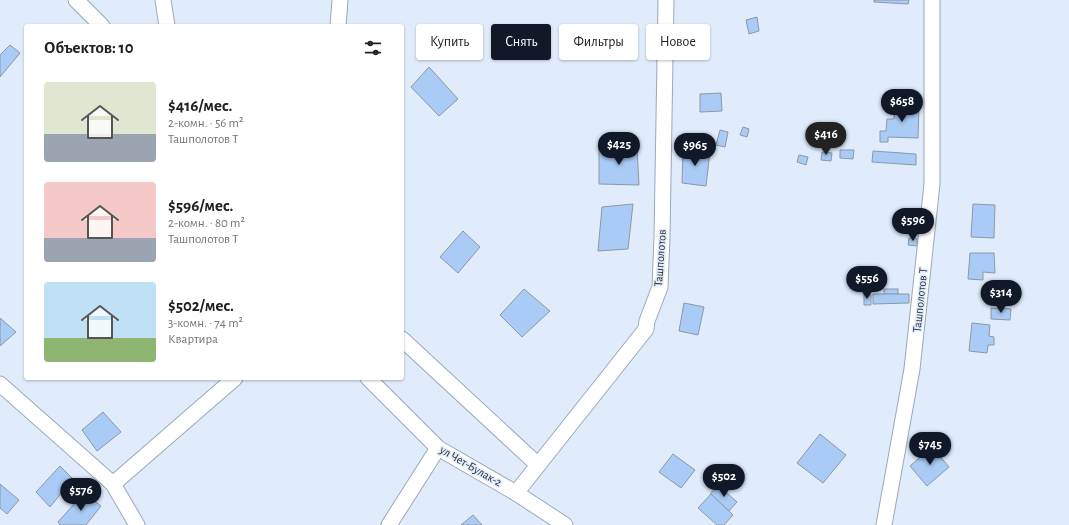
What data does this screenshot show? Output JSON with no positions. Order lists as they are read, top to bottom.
{
  "streets": {
    "street": ["Ташполотов", "Ташполотов Т", "ул Чет-Булак-2"]
  },
  "crossings": [
    ["Ташполотов", "ул Чет-Булак-2"]
  ],
  "page": {
    "chip": [
      "Купить",
      "Снять",
      "Фильтры",
      "Новое"
    ],
    "heading": "Объектов: 10",
    "list": [
      {
        "name": "$416/мес.",
        "note": "2-комн. · 56 m² · Ташполотов Т"
      },
      {
        "name": "$596/мес.",
        "note": "2-комн. · 80 m² · Ташполотов Т"
      },
      {
        "name": "$502/мес.",
        "note": "3-комн. · 74 m² · Квартира"
      }
    ],
    "price": [
      "$658",
      "$416",
      "$425",
      "$965",
      "$596",
      "$556",
      "$314",
      "$745",
      "$502",
      "$576"
    ]
  }
}
